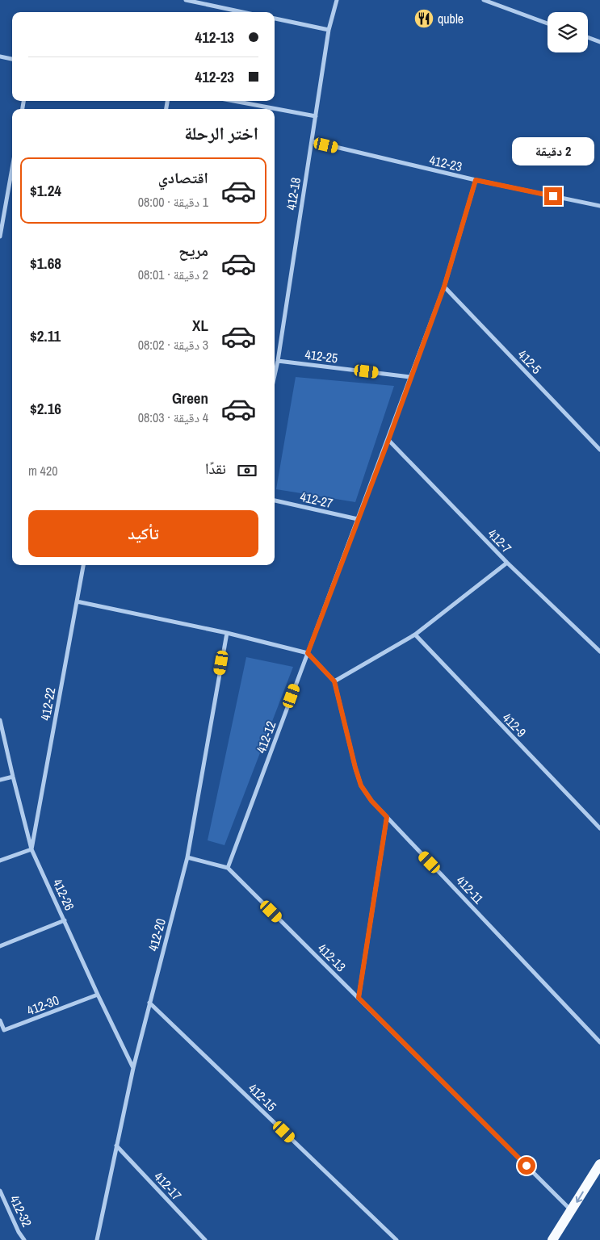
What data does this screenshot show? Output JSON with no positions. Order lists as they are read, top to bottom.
{
  "streets": {
    "street": [
      "412-23",
      "412-18",
      "412-25",
      "412-5",
      "412-27",
      "412-7",
      "412-22",
      "412-9",
      "412-12",
      "412-11",
      "412-26",
      "412-20",
      "412-13",
      "412-30",
      "412-15",
      "412-17",
      "412-32"
    ]
  },
  "crossings": [
    ["412-23", "412-18"],
    ["412-23", "412-12"],
    ["412-18", "412-25"],
    ["412-25", "412-12"],
    ["412-5", "412-12"],
    ["412-27", "412-12"],
    ["412-7", "412-12"],
    ["412-22", "412-26"],
    ["412-12", "412-11"],
    ["412-12", "412-13"],
    ["412-26", "412-20"],
    ["412-26", "412-30"],
    ["412-20", "412-15"],
    ["412-20", "412-17"]
  ],
  "places": {
    "restaurant": ["quble"]
  },
  "page": {
    "banner": ["412-13", "412-23"],
    "heading": "اختر الرحلة",
    "bubble": "2 دقيقة",
    "list": [
      {
        "name": "اقتصادي",
        "note": "1 دقيقة · 08:00",
        "value": "$1.24"
      },
      {
        "name": "مريح",
        "note": "2 دقيقة · 08:01",
        "value": "$1.68"
      },
      {
        "name": "XL",
        "note": "3 دقيقة · 08:02",
        "value": "$2.11"
      },
      {
        "name": "Green",
        "note": "4 دقيقة · 08:03",
        "value": "$2.16"
      }
    ],
    "pay": ["نقدًا", "420 m"],
    "buttons": "تأكيد"
  }
}
